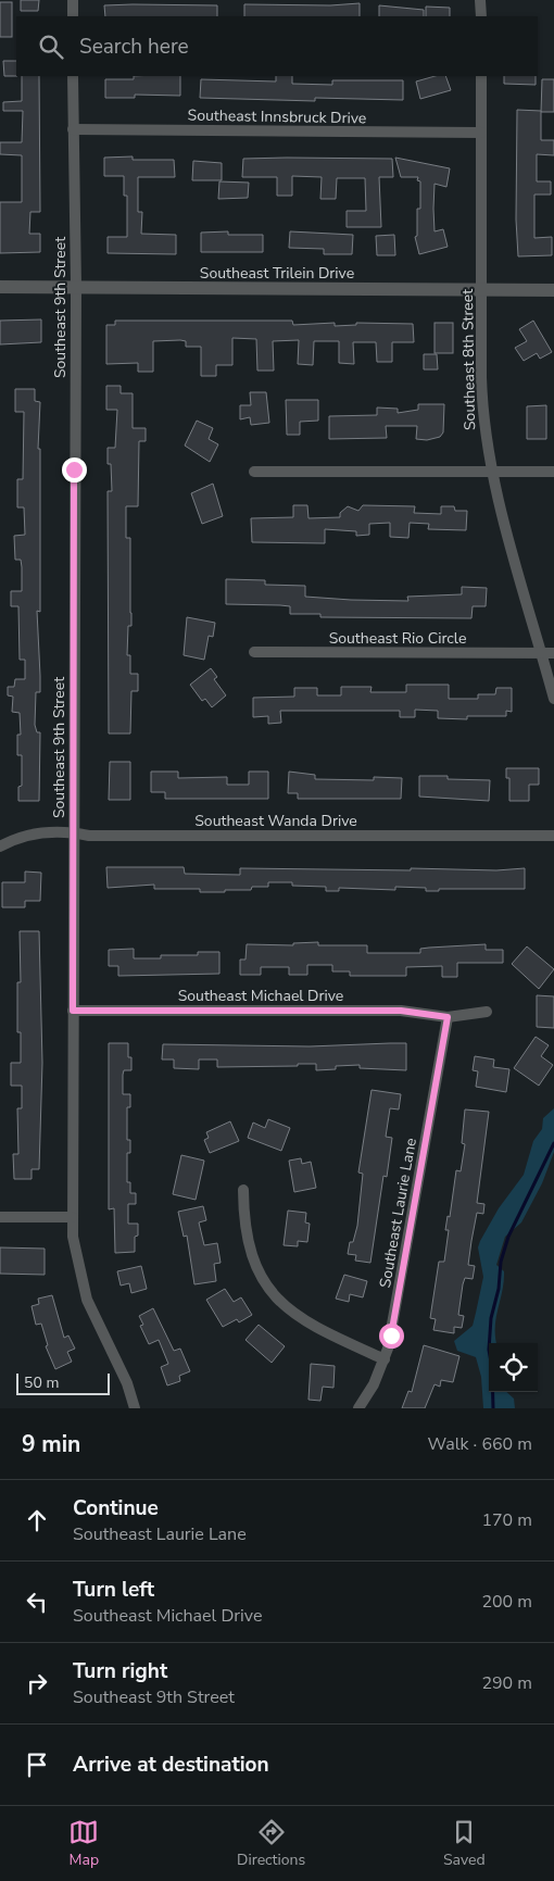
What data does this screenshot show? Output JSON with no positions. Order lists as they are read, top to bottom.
{
  "streets": {
    "street": [
      "Southeast Innsbruck Drive",
      "Southeast Trilein Drive",
      "Southeast 9th Street",
      "Southeast 8th Street",
      "Southeast Rio Circle",
      "Southeast Wanda Drive",
      "Southeast Michael Drive",
      "Southeast Laurie Lane"
    ]
  },
  "crossings": [
    ["Southeast Innsbruck Drive", "Southeast 9th Street"],
    ["Southeast Innsbruck Drive", "Southeast 8th Street"],
    ["Southeast Trilein Drive", "Southeast 9th Street"],
    ["Southeast Trilein Drive", "Southeast 8th Street"],
    ["Southeast 9th Street", "Southeast Wanda Drive"],
    ["Southeast 9th Street", "Southeast Michael Drive"],
    ["Southeast 8th Street", "Southeast Rio Circle"],
    ["Southeast Michael Drive", "Southeast Laurie Lane"]
  ],
  "scale_bar": "50 m",
  "page": {
    "search": "Search here",
    "scale": "50 m",
    "heading": ["9 min", "Walk · 660 m"],
    "list": [
      ["Continue", "Southeast Laurie Lane", "170 m"],
      ["Turn left", "Southeast Michael Drive", "200 m"],
      ["Turn right", "Southeast 9th Street", "290 m"],
      "Arrive at destination"
    ],
    "nav": ["Map", "Directions", "Saved"]
  }
}
